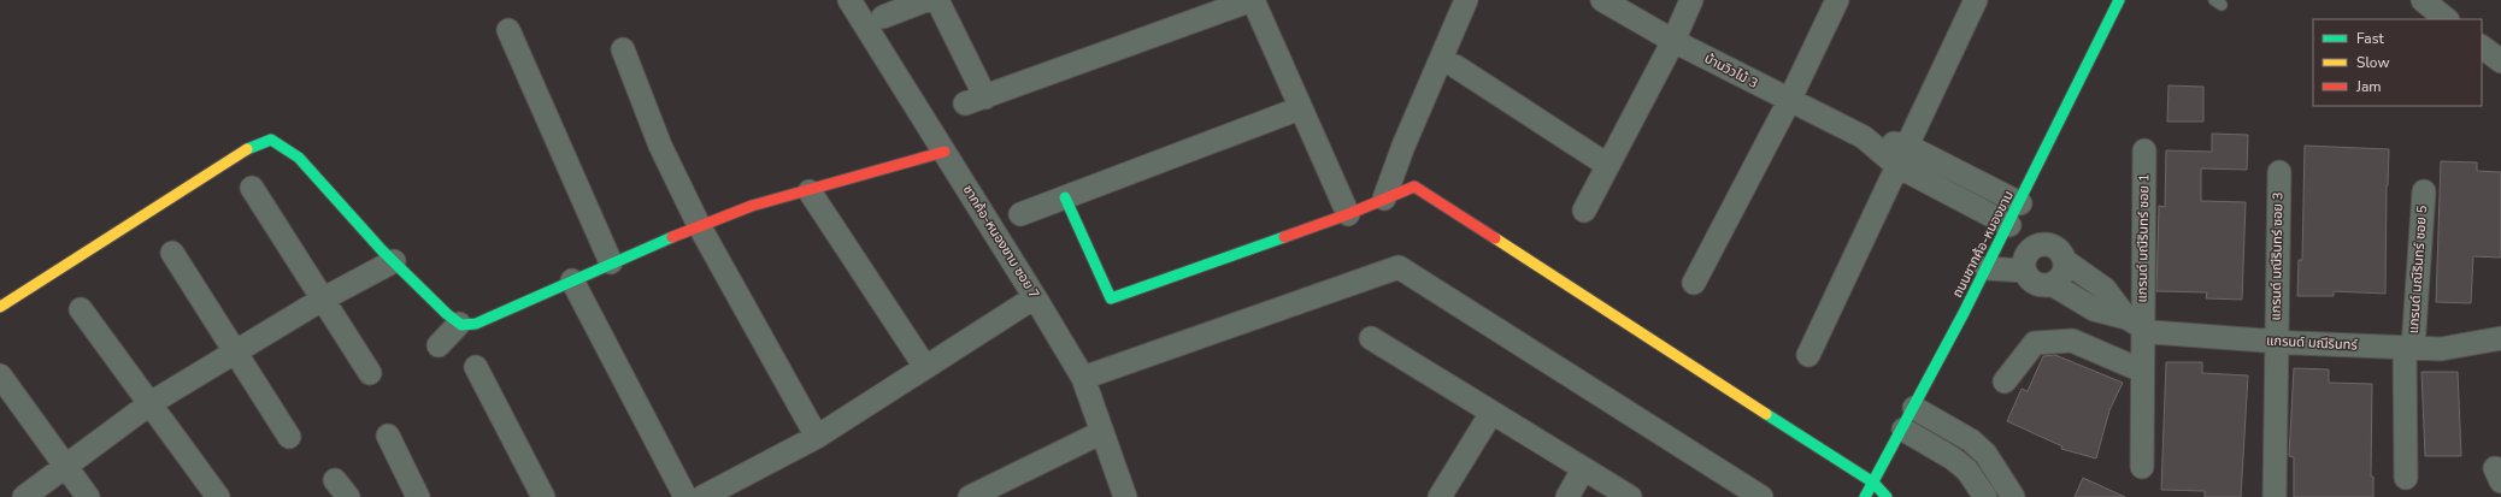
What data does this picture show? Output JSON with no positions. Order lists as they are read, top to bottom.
{
  "streets": {
    "street": [
      "บ้านวิวไม้ 3",
      "แกรนด์ มณีรินทร์ ซอย 1",
      "ชากค้อ-หนองขาม ซอย 7",
      "ถนนชากค้อ-หนองขาม",
      "แกรนด์ มณีรินทร์ ซอย 3",
      "แกรนด์ มณีรินทร์ ซอย 5",
      "แกรนด์ มณีรินทร์"
    ]
  },
  "crossings": [
    ["บ้านวิวไม้ 3", "ถนนชากค้อ-หนองขาม"],
    ["แกรนด์ มณีรินทร์ ซอย 1", "แกรนด์ มณีรินทร์"],
    ["แกรนด์ มณีรินทร์ ซอย 3", "แกรนด์ มณีรินทร์"],
    ["แกรนด์ มณีรินทร์ ซอย 5", "แกรนด์ มณีรินทร์"]
  ],
  "legend": ["Fast", "Slow", "Jam"]
}
